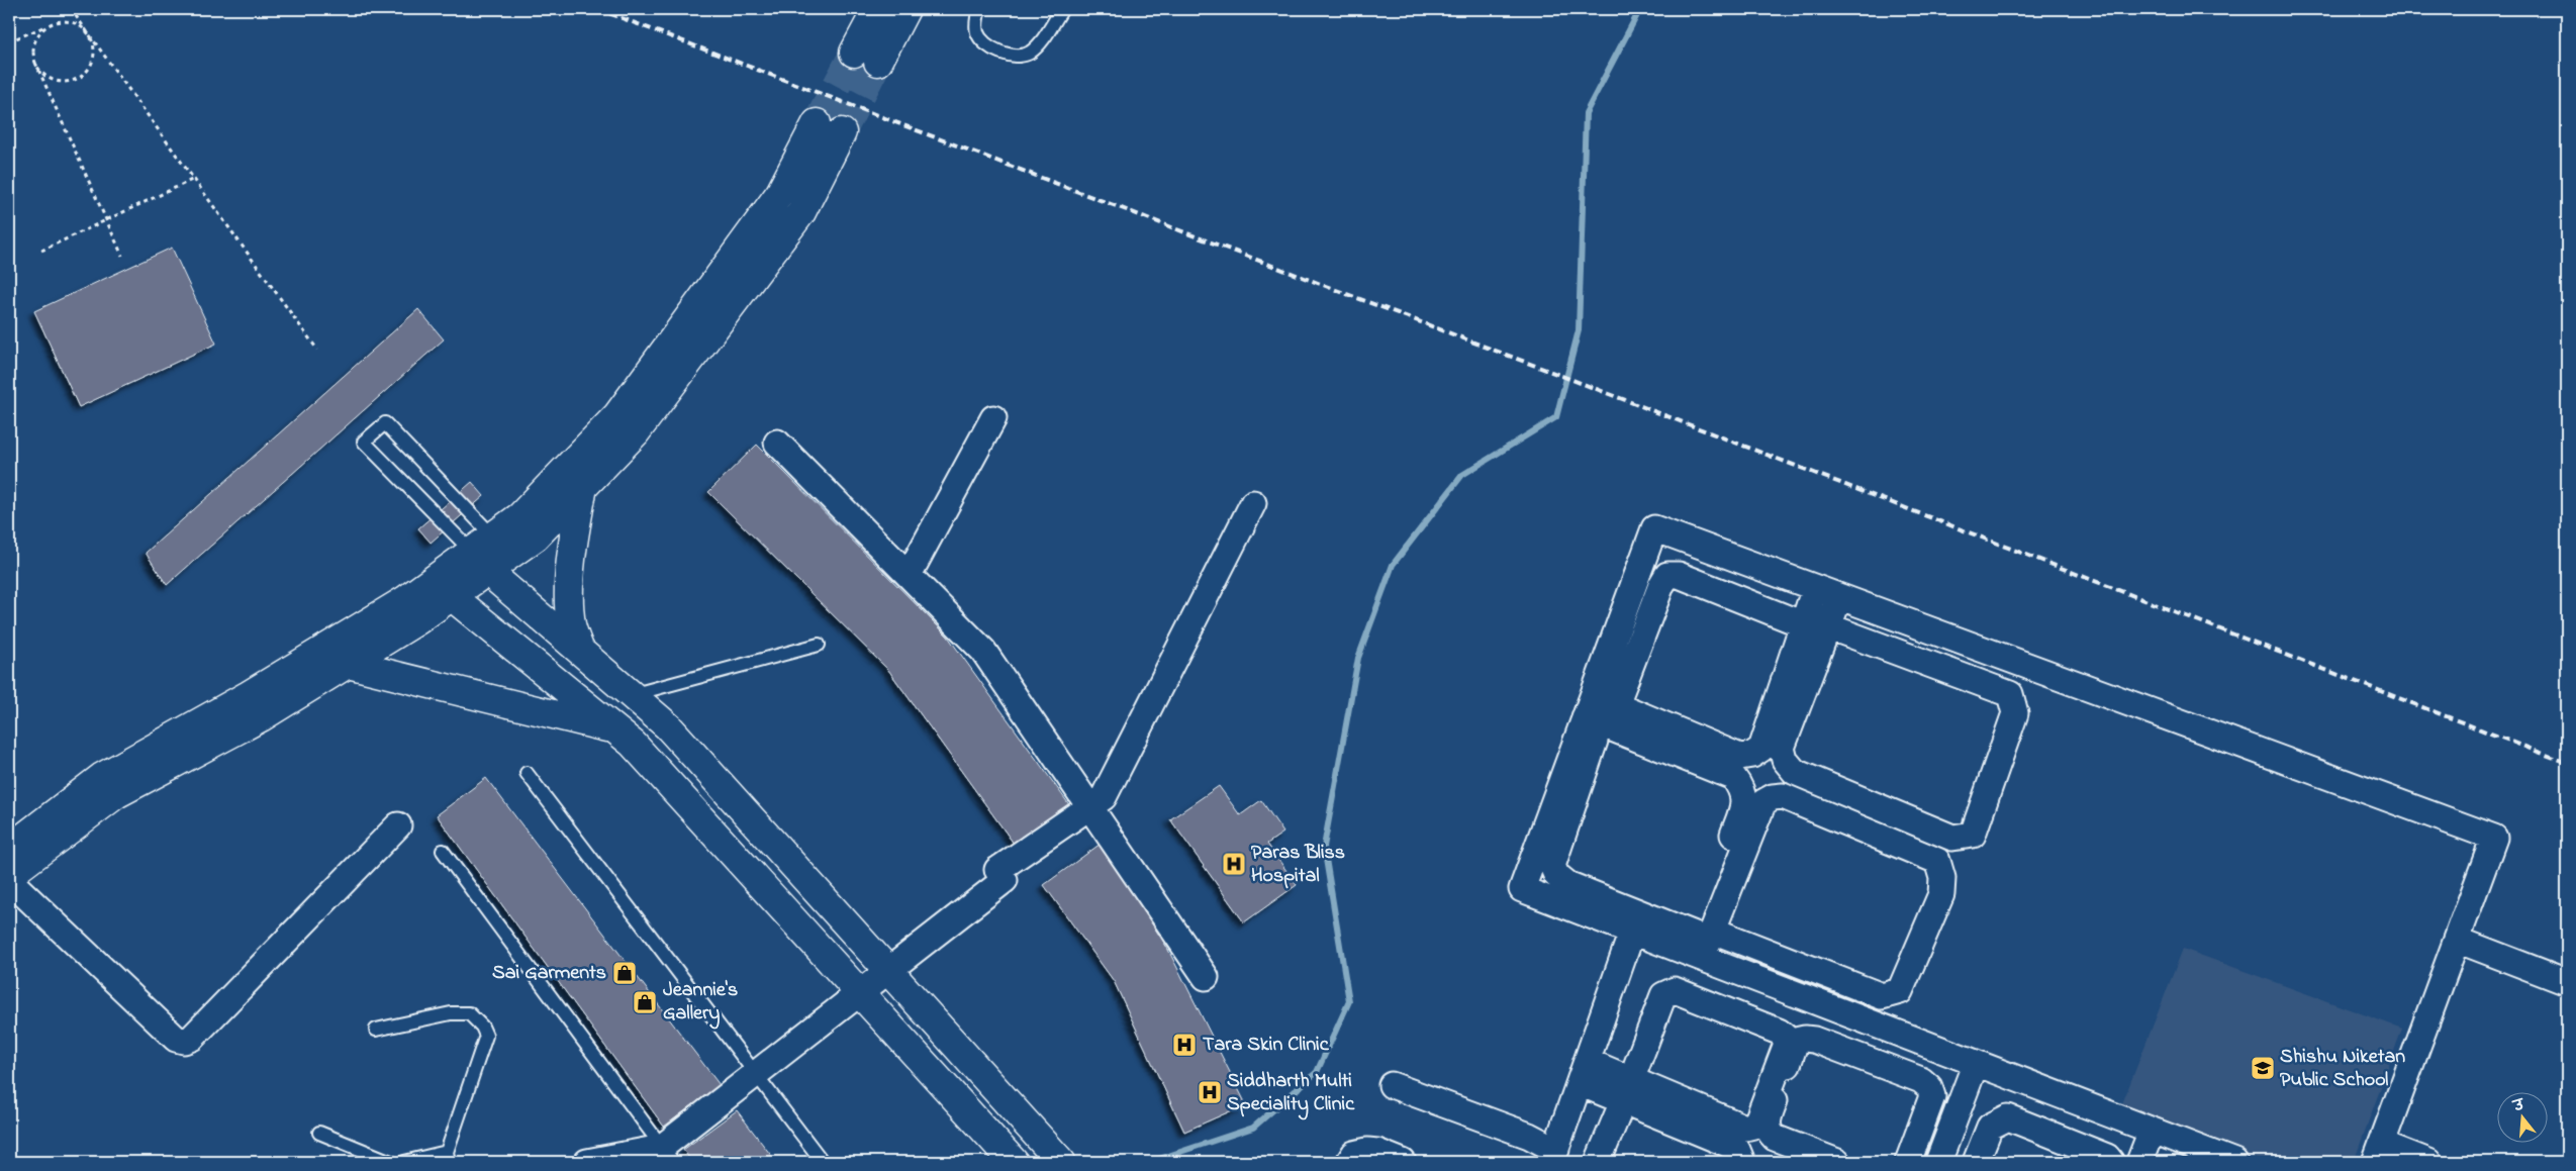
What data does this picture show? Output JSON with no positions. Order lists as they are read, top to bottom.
{
  "places": {
    "hospital": ["Paras Bliss Hospital", "Tara Skin Clinic", "Siddharth Multi Speciality Clinic"],
    "shop": ["Sai Garments", "Jeannie's Gallery"],
    "school or university": ["Shishu Niketan Public School"]
  },
  "north": "top"
}
